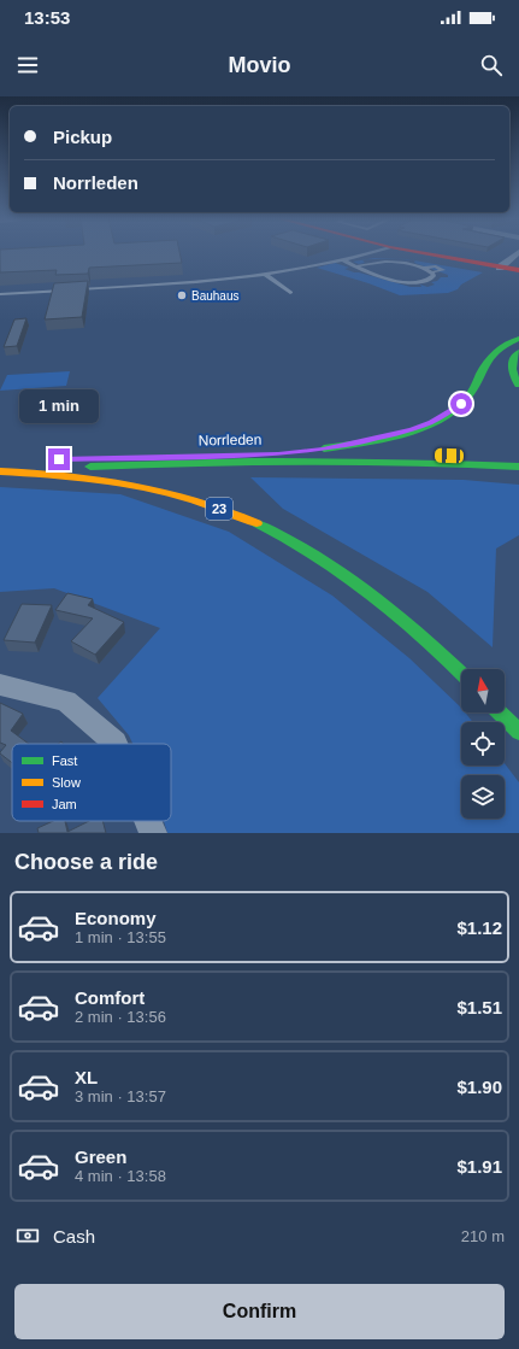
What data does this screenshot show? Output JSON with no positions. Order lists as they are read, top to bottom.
{
  "streets": {
    "main road": ["Norrleden", "23"]
  },
  "crossings": [
    ["Norrleden", "23"]
  ],
  "places": ["Bauhaus"],
  "legend": ["Fast", "Slow", "Jam"],
  "north": "top",
  "page": {
    "status": "13:53",
    "header": "Movio",
    "banner": ["Pickup", "Norrleden"],
    "bubble": "1 min",
    "heading": "Choose a ride",
    "list": [
      {
        "name": "Economy",
        "note": "1 min · 13:55",
        "value": "$1.12"
      },
      {
        "name": "Comfort",
        "note": "2 min · 13:56",
        "value": "$1.51"
      },
      {
        "name": "XL",
        "note": "3 min · 13:57",
        "value": "$1.90"
      },
      {
        "name": "Green",
        "note": "4 min · 13:58",
        "value": "$1.91"
      }
    ],
    "pay": ["Cash", "210 m"],
    "buttons": "Confirm"
  }
}
